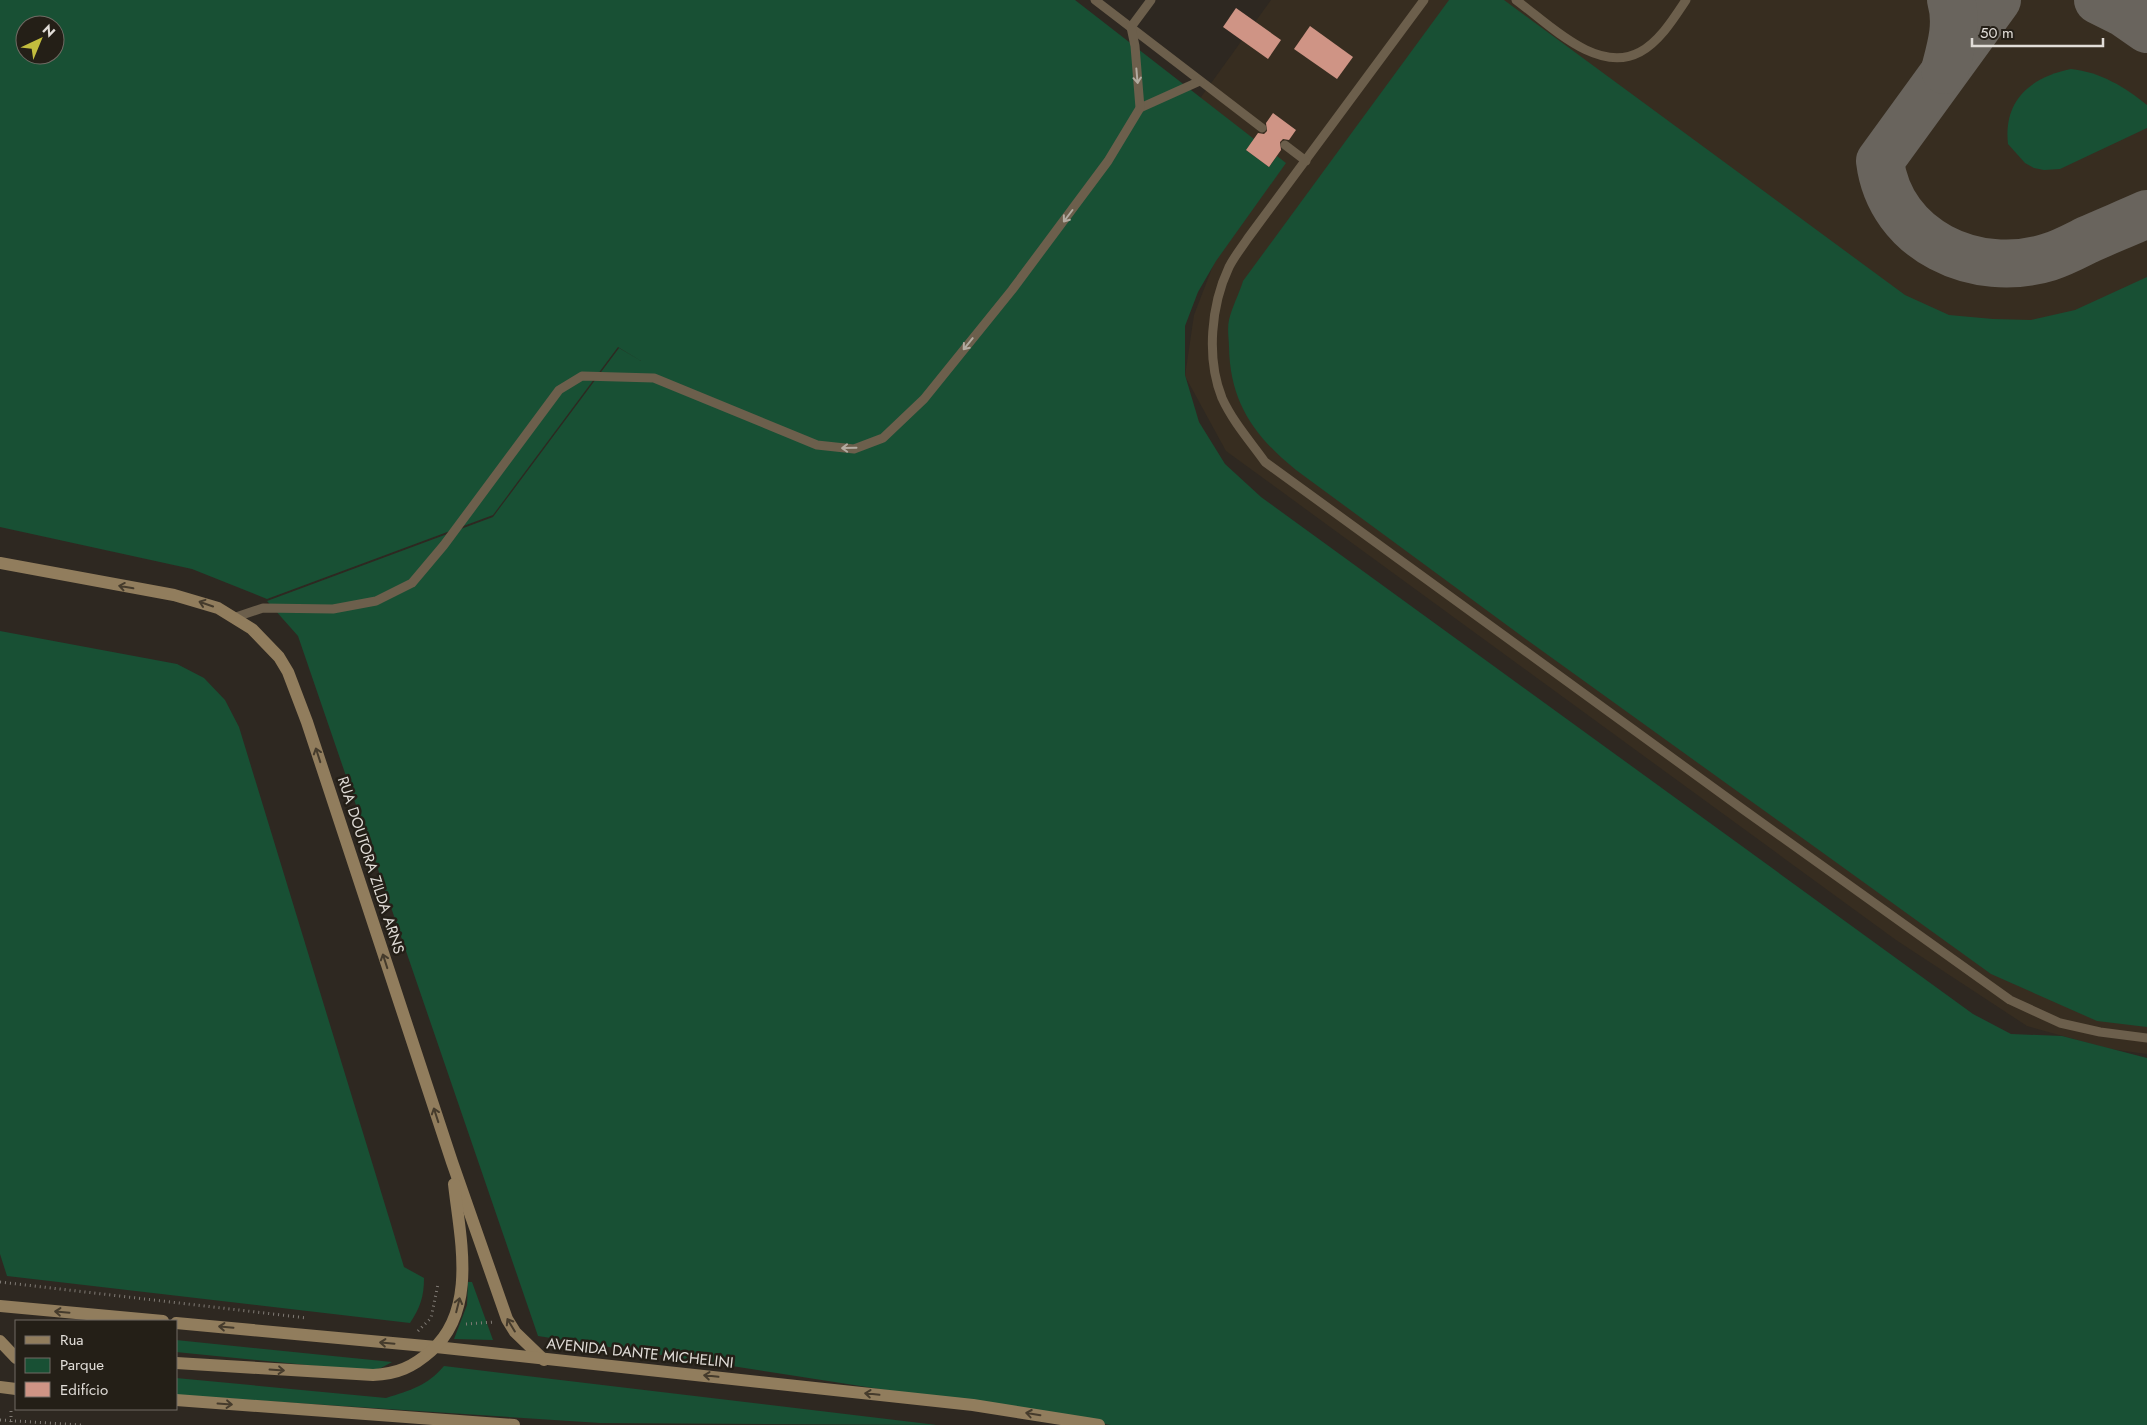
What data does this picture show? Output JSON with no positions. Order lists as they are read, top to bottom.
{
  "streets": {
    "main road": ["RUA DOUTORA ZILDA ARNS", "AVENIDA DANTE MICHELINI"]
  },
  "crossings": [
    ["RUA DOUTORA ZILDA ARNS", "AVENIDA DANTE MICHELINI"]
  ],
  "one_way": ["RUA DOUTORA ZILDA ARNS"],
  "legend": ["Rua", "Parque", "Edifício"],
  "scale_bar": "50 m",
  "north": "top right"
}
